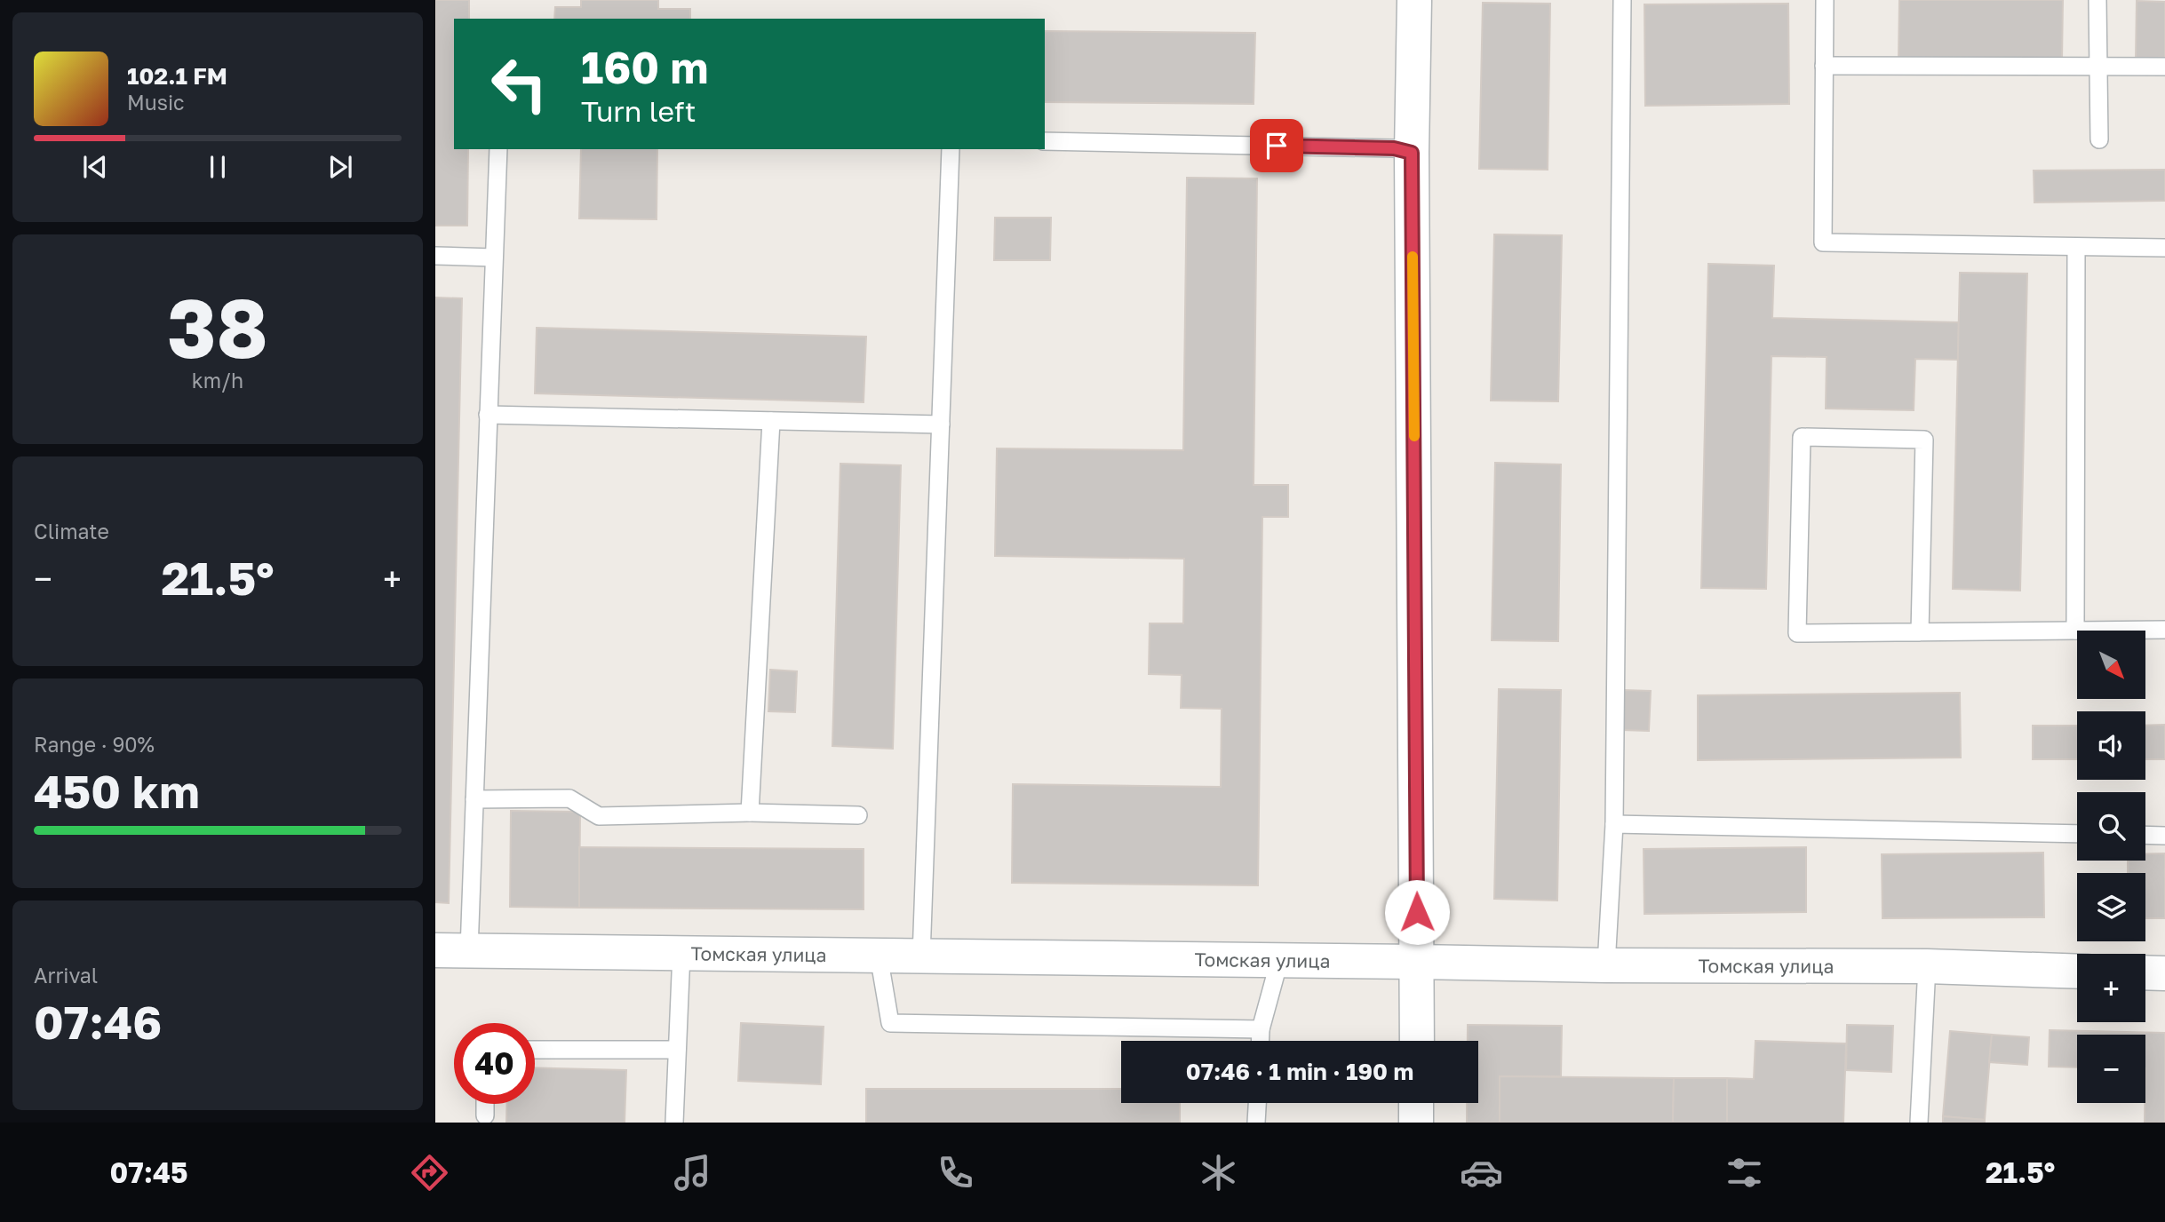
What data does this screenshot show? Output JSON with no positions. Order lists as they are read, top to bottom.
{
  "streets": {
    "street": ["Томская улица"]
  },
  "north": "bottom right",
  "page": {
    "turn": ["160 m", "Turn left"],
    "song": ["102.1 FM", "Music"],
    "tile": [
      ["38", "km/h"],
      "Climate",
      ["Range · 90%", "450 km"],
      ["Arrival", "07:46"]
    ],
    "heat": ["−", "21.5°", "+"],
    "map_buttons": ["+", "−"],
    "limit": "40",
    "trip": "07:46 · 1 min · 190 m",
    "tabs": ["07:45", "21.5°"]
  }
}
